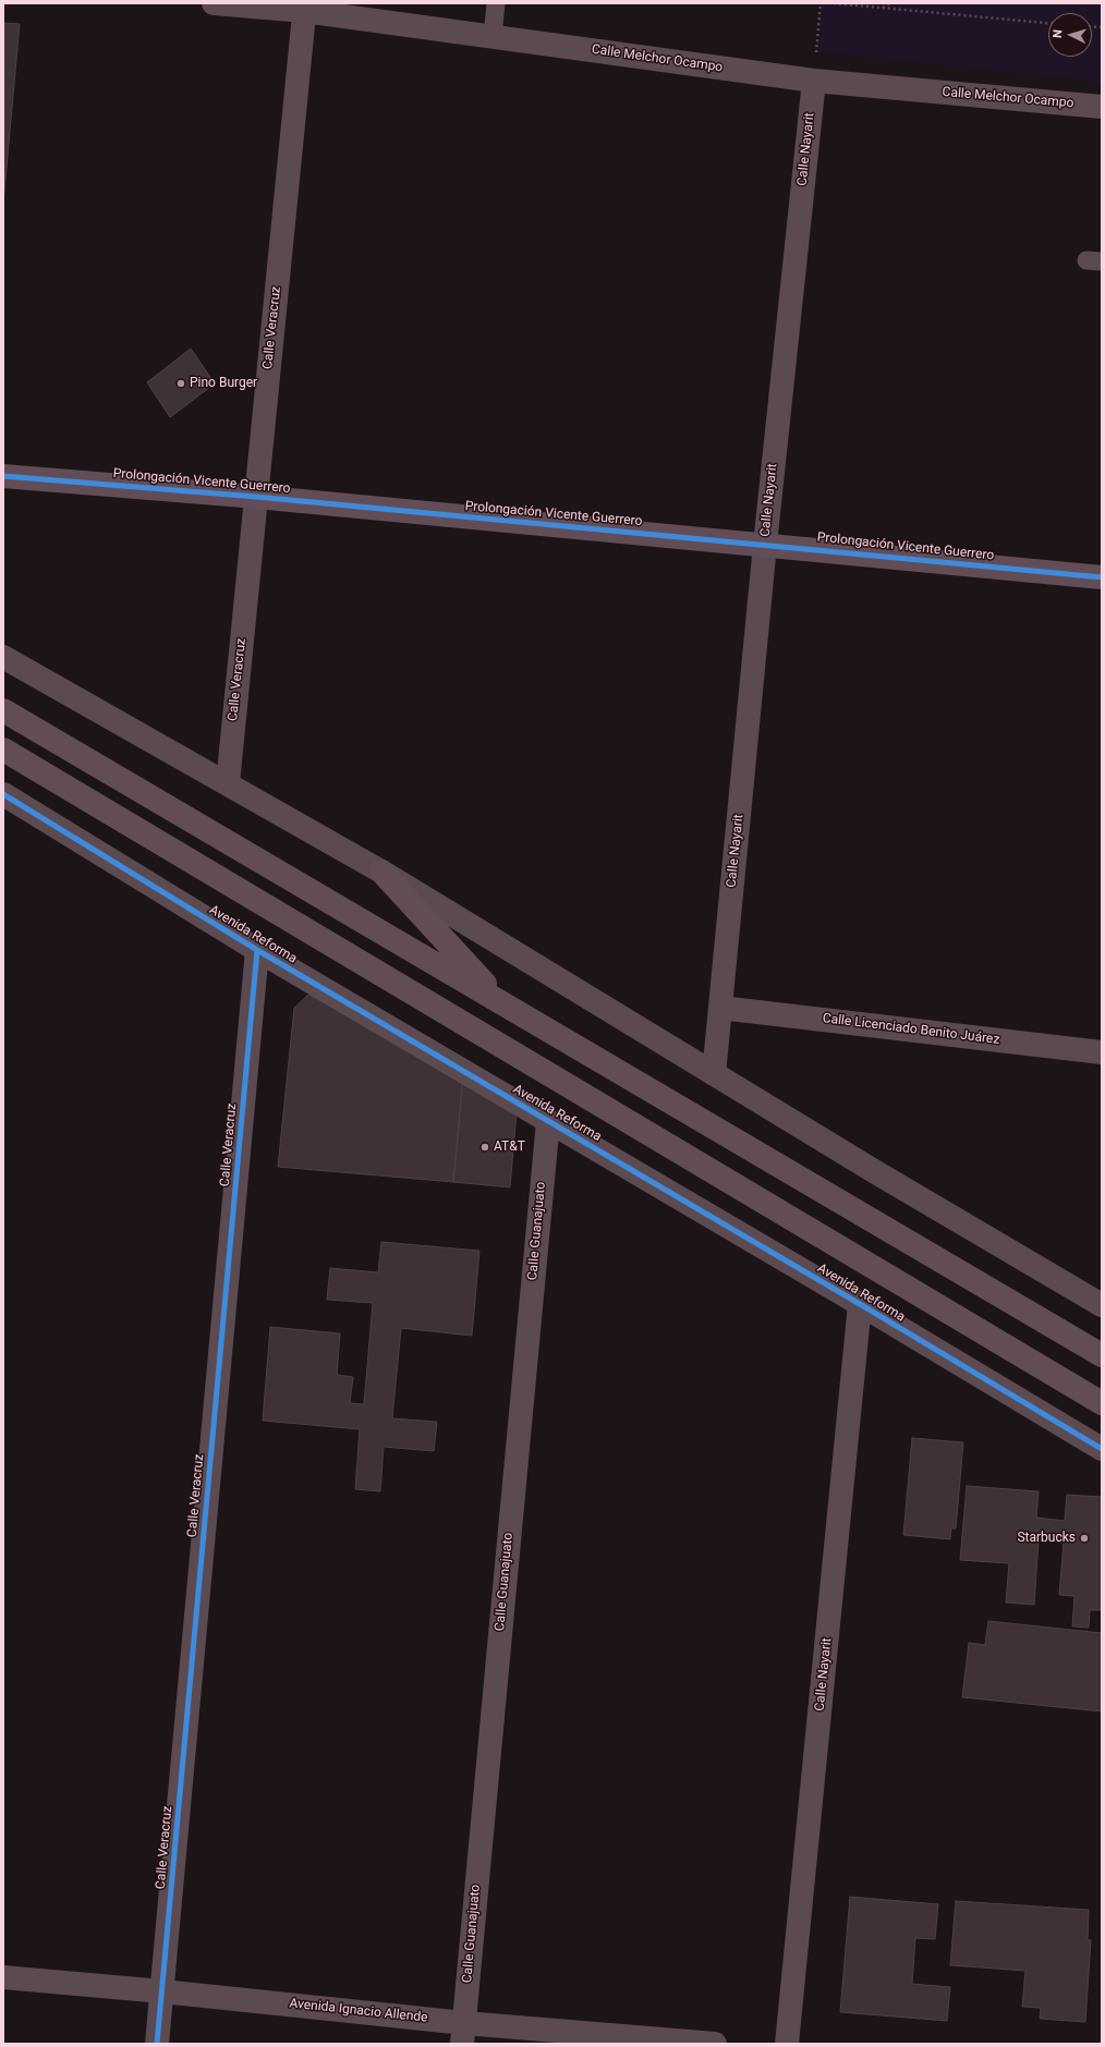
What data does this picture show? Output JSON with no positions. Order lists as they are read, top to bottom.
{
  "streets": {
    "main road": ["Prolongación Vicente Guerrero"],
    "street": [
      "Calle Melchor Ocampo",
      "Calle Nayarit",
      "Calle Veracruz",
      "Avenida Reforma",
      "Calle Licenciado Benito Juárez",
      "Calle Guanajuato",
      "Avenida Ignacio Allende"
    ]
  },
  "crossings": [
    ["Calle Melchor Ocampo", "Calle Nayarit"],
    ["Calle Melchor Ocampo", "Calle Veracruz"],
    ["Calle Nayarit", "Prolongación Vicente Guerrero"],
    ["Calle Nayarit", "Avenida Reforma"],
    ["Calle Nayarit", "Calle Licenciado Benito Juárez"],
    ["Calle Veracruz", "Prolongación Vicente Guerrero"],
    ["Calle Veracruz", "Avenida Reforma"],
    ["Calle Veracruz", "Avenida Ignacio Allende"],
    ["Avenida Reforma", "Calle Guanajuato"],
    ["Calle Guanajuato", "Avenida Ignacio Allende"]
  ],
  "places": ["Pino Burger", "AT&T", "Starbucks"],
  "north": "left"
}
